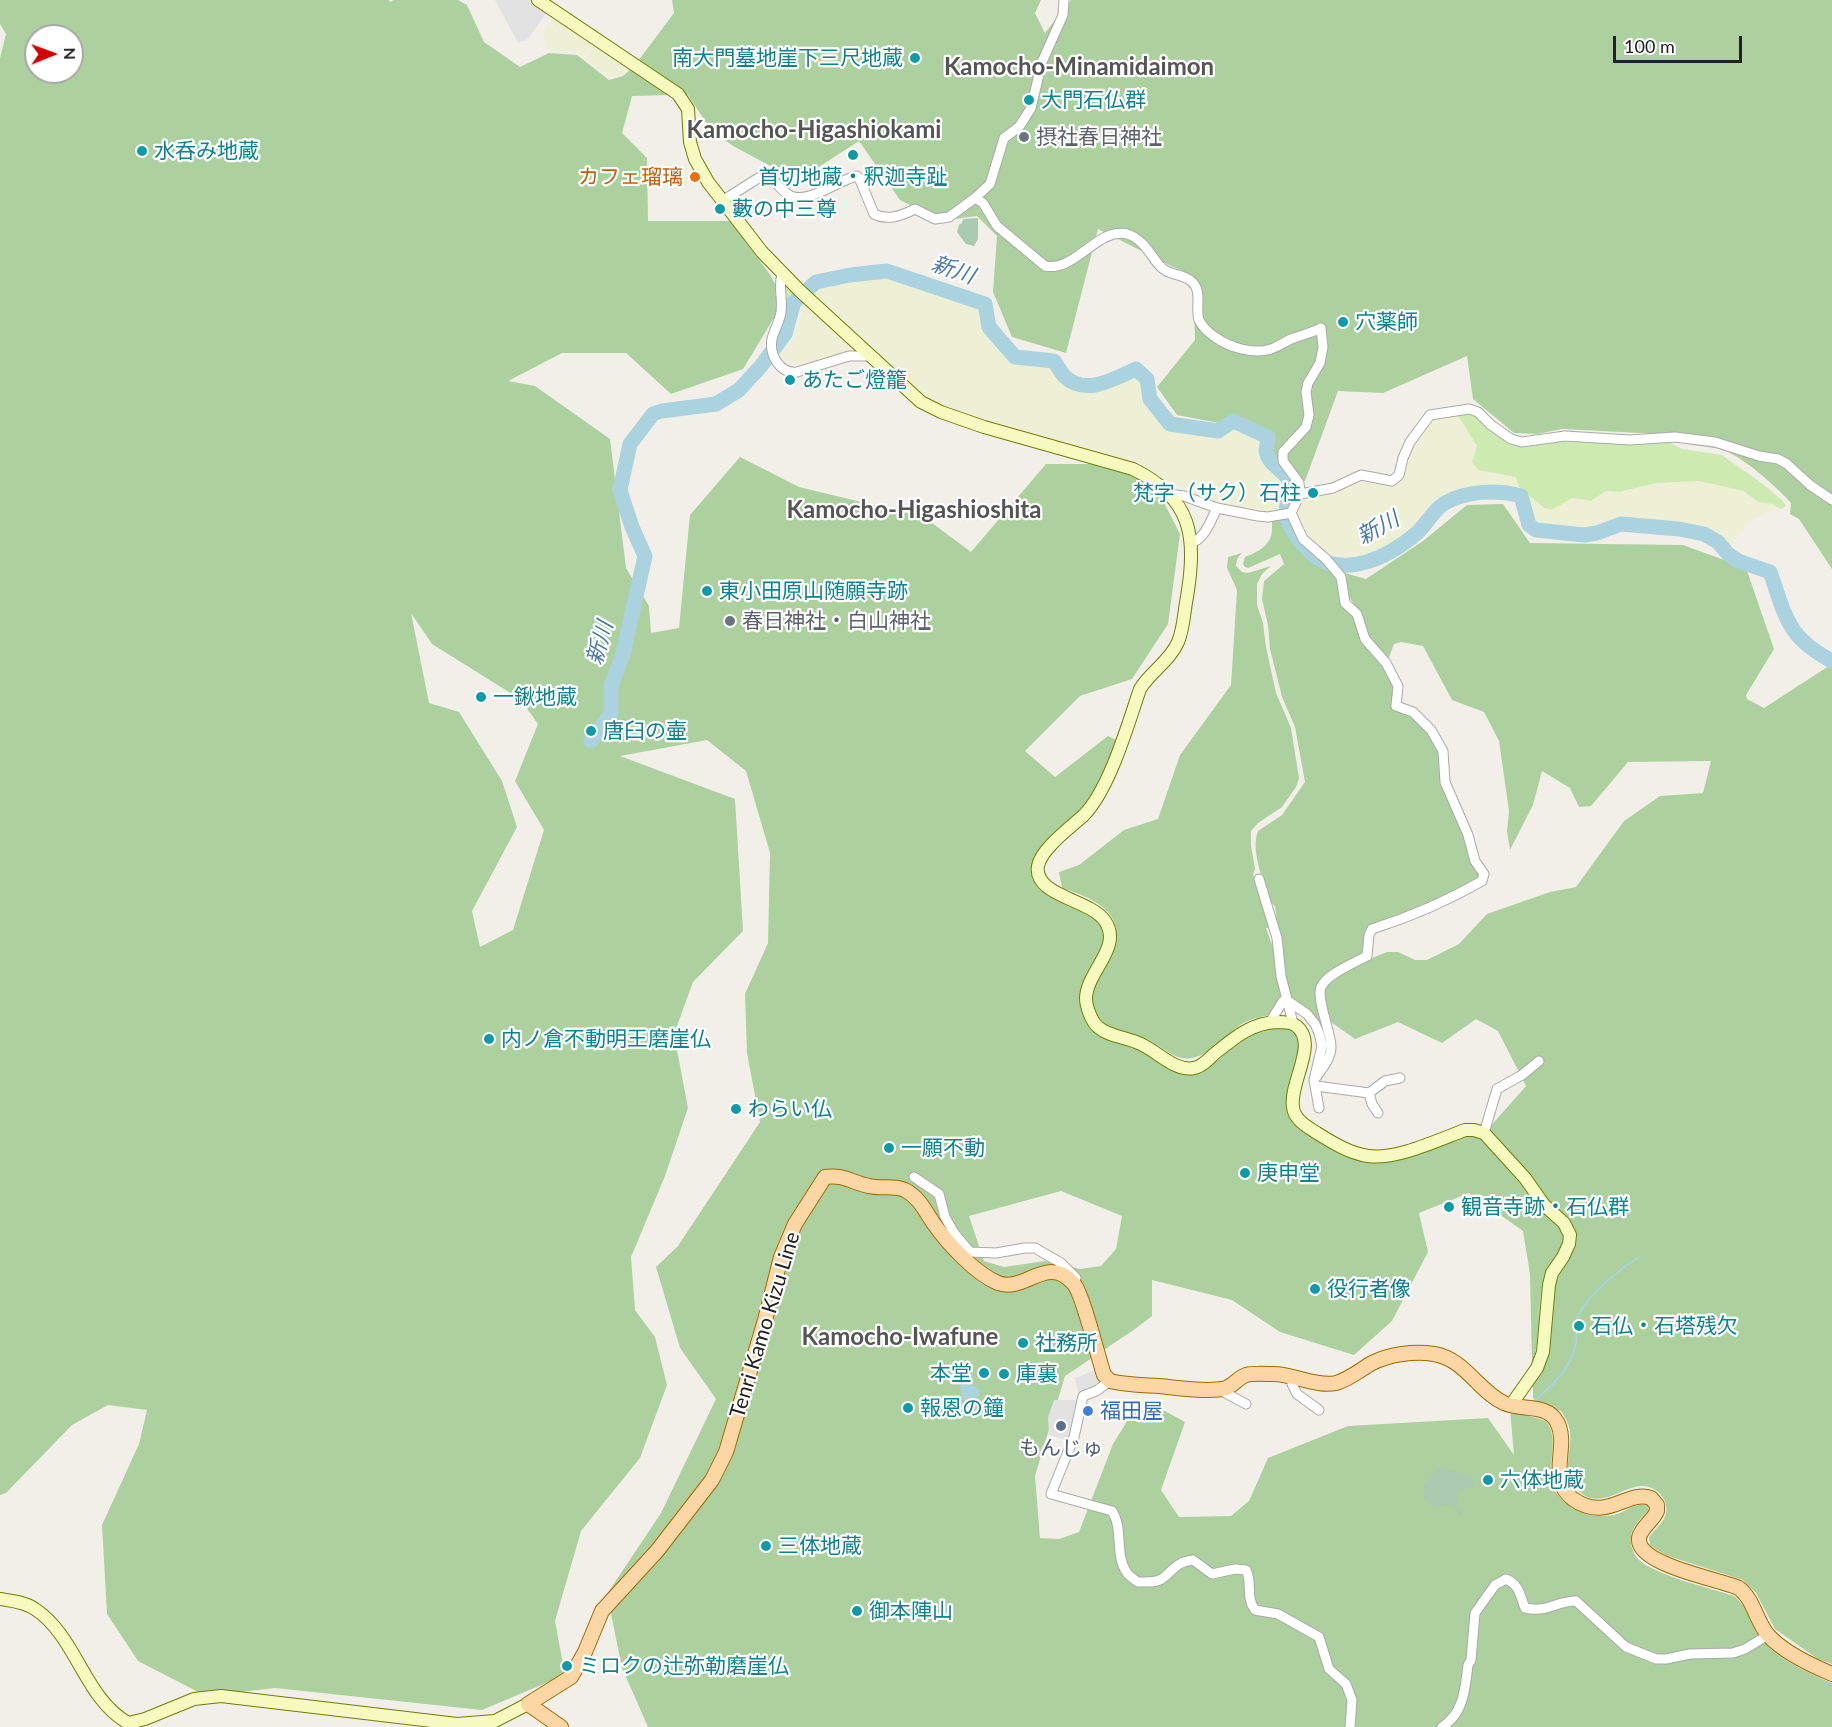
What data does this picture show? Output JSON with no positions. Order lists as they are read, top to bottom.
{
  "streets": {
    "main road": ["Tenri Kamo Kizu Line"]
  },
  "districts": [
    "Kamocho-Minamidaimon",
    "Kamocho-Higashiokami",
    "Kamocho-Higashioshita",
    "Kamocho-Iwafune"
  ],
  "water": ["新川"],
  "places": [
    "南大門墓地崖下三尺地蔵",
    "大門石仏群",
    "摂社春日神社",
    "水呑み地蔵",
    "首切地蔵・釈迦寺趾",
    "カフェ瑠璃",
    "藪の中三尊",
    "穴薬師",
    "あたご燈籠",
    "梵字（サク）石柱",
    "東小田原山随願寺跡",
    "春日神社・白山神社",
    "一鍬地蔵",
    "唐臼の壷",
    "内ノ倉不動明王磨崖仏",
    "わらい仏",
    "一願不動",
    "庚申堂",
    "観音寺跡・石仏群",
    "役行者像",
    "石仏・石塔残欠",
    "社務所",
    "本堂",
    "庫裏",
    "報恩の鐘",
    "福田屋",
    "もんじゅ",
    "六体地蔵",
    "三体地蔵",
    "御本陣山",
    "ミロクの辻弥勒磨崖仏"
  ],
  "scale_bar": "100 m",
  "north": "right"
}
